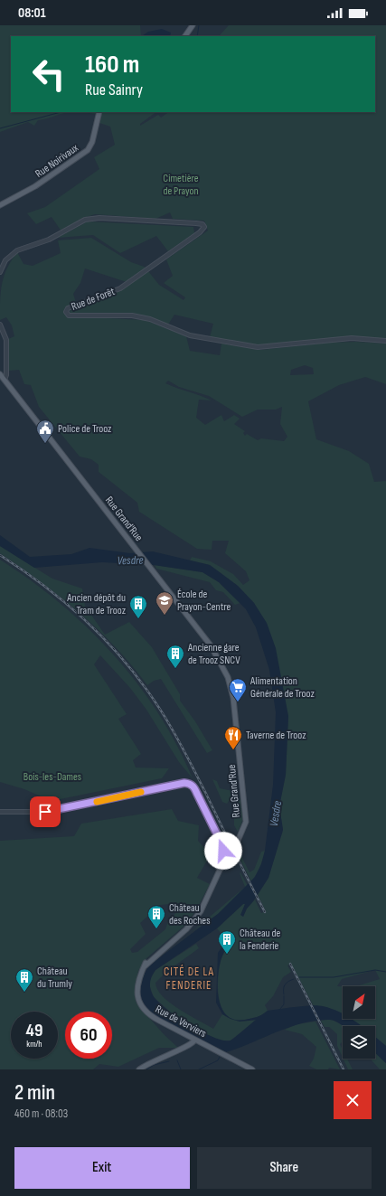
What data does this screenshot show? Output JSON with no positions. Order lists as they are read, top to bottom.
{
  "streets": {
    "main road": ["Rue Noirivaux", "Rue Grand'Rue", "Rue de Verviers"],
    "street": ["Rue de Forêt"]
  },
  "crossings": [
    ["Rue Grand'Rue", "Rue de Verviers"]
  ],
  "districts": ["CITÉ DE LA FENDERIE"],
  "water": ["Vesdre"],
  "parks": ["Cimetière de Prayon", "Bois-les-Dames"],
  "places": {
    "public building": ["Police de Trooz"],
    "school or university": ["École de Prayon-Centre"],
    "building": [
      "Ancien dépôt du Tram de Trooz",
      "Ancienne gare de Trooz SNCV",
      "Château des Roches",
      "Château de la Fenderie",
      "Château du Trumly"
    ],
    "supermarket": ["Alimentation Générale de Trooz"],
    "restaurant": ["Taverne de Trooz"]
  },
  "north": "top right",
  "page": {
    "status": "08:01",
    "turn": ["160 m", "Rue Sainry"],
    "speed": "49 km/h",
    "limit": "60",
    "heading": ["2 min", "460 m · 08:03"],
    "buttons": ["Exit", "Share"]
  }
}
